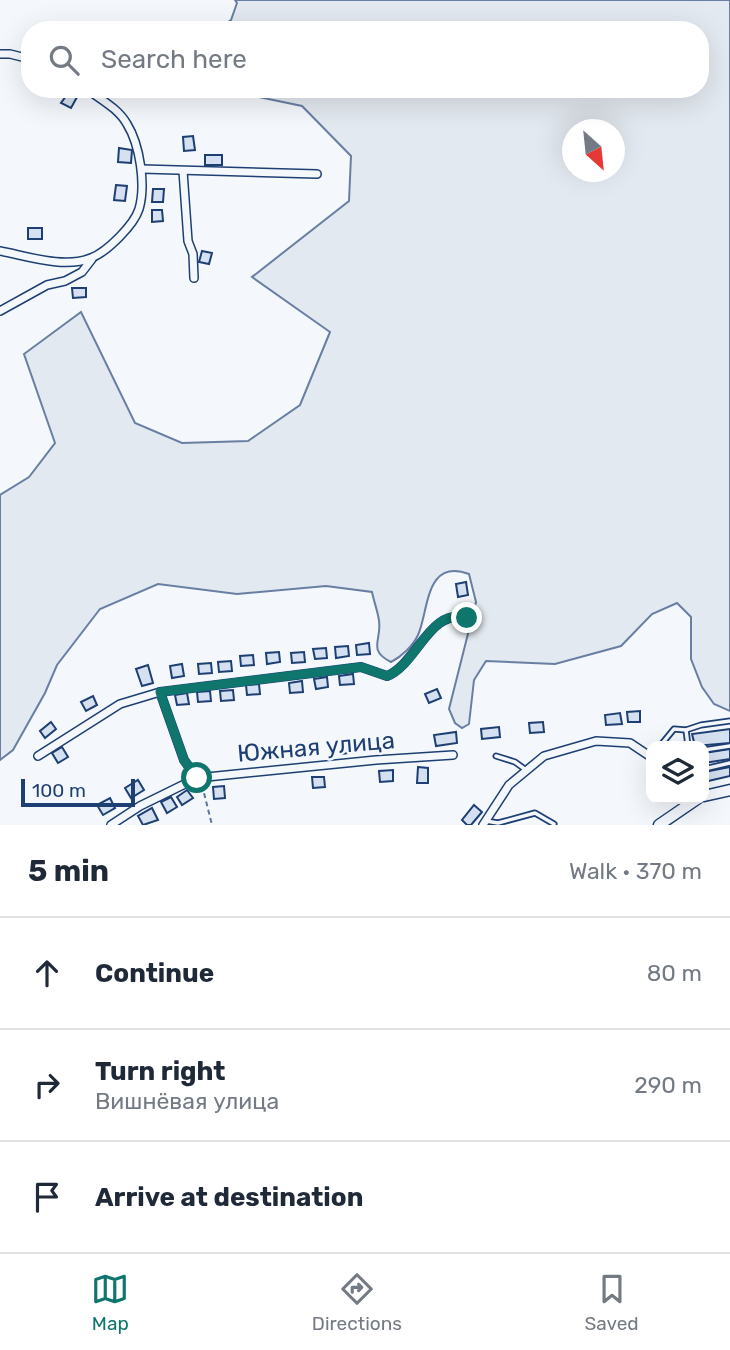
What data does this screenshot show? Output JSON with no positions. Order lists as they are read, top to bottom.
{
  "streets": {
    "street": ["Южная улица"]
  },
  "scale_bar": "100 m",
  "north": "bottom right",
  "page": {
    "search": "Search here",
    "scale": "100 m",
    "heading": ["5 min", "Walk · 370 m"],
    "list": [
      ["Continue", "80 m"],
      ["Turn right", "Вишнёвая улица", "290 m"],
      "Arrive at destination"
    ],
    "nav": ["Map", "Directions", "Saved"]
  }
}
